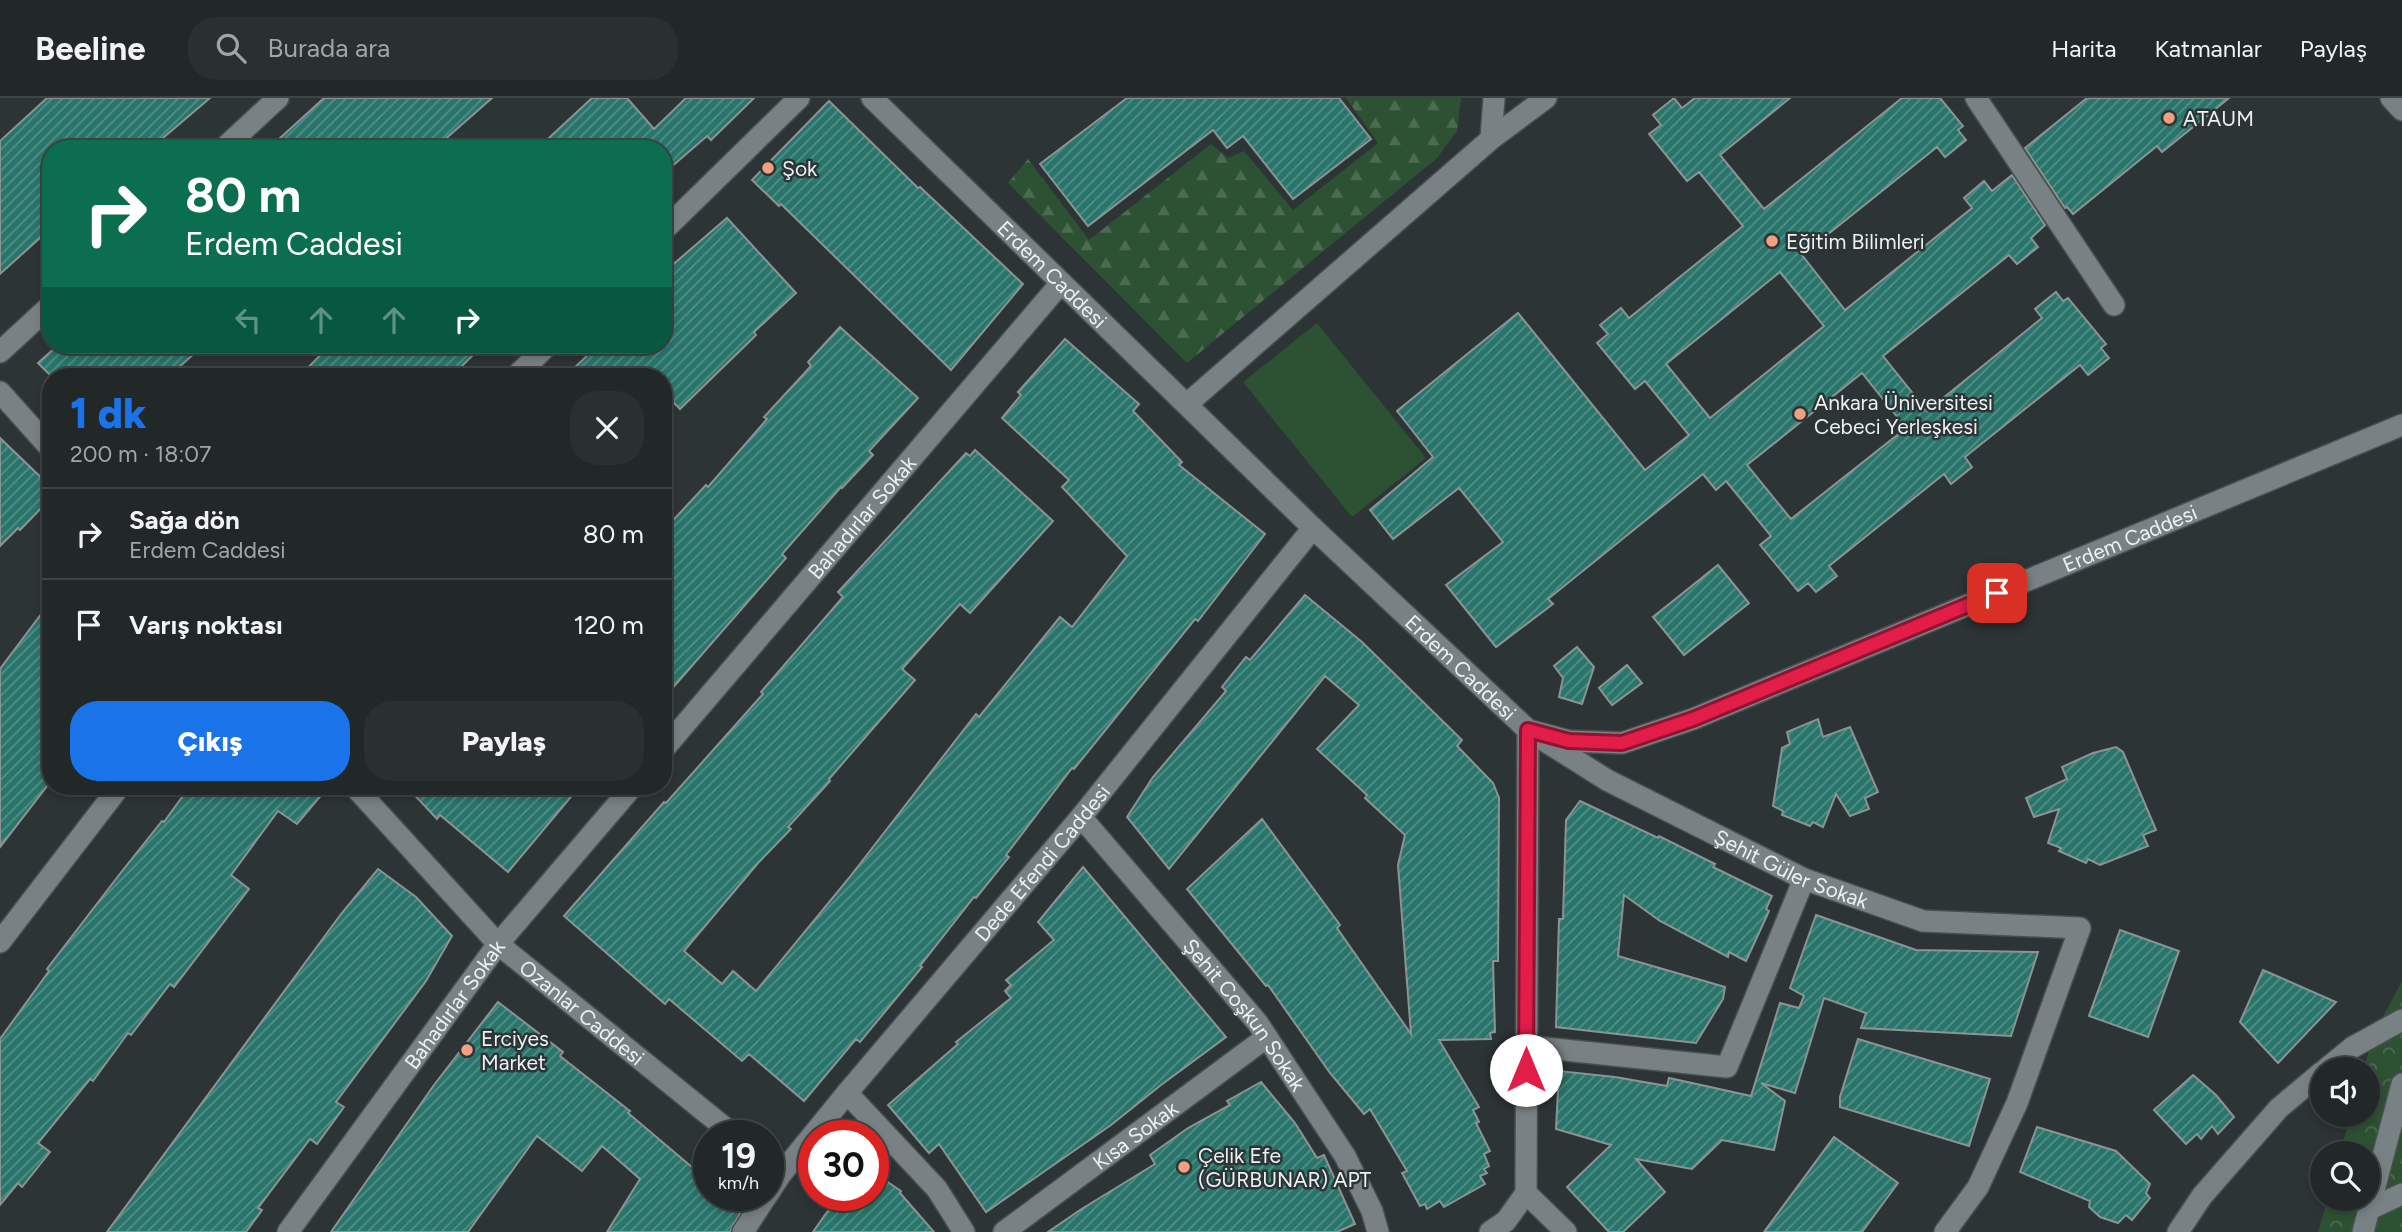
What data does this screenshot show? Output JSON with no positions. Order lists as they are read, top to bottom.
{
  "streets": {
    "street": [
      "Erdem Caddesi",
      "Bahadırlar Sokak",
      "Dede Efendi Caddesi",
      "Şehit Güler Sokak",
      "Ozanlar Caddesi",
      "Şehit Coşkun Sokak",
      "Kısa Sokak"
    ]
  },
  "crossings": [
    ["Erdem Caddesi", "Bahadırlar Sokak"],
    ["Erdem Caddesi", "Dede Efendi Caddesi"],
    ["Erdem Caddesi", "Şehit Güler Sokak"],
    ["Bahadırlar Sokak", "Ozanlar Caddesi"],
    ["Dede Efendi Caddesi", "Şehit Coşkun Sokak"],
    ["Şehit Coşkun Sokak", "Kısa Sokak"]
  ],
  "places": [
    "ATAUM",
    "Şok",
    "Eğitim Bilimleri",
    "Ankara Üniversitesi Cebeci Yerleşkesi",
    "Erciyes Market",
    "Çelik Efe (GÜRBUNAR) APT"
  ],
  "page": {
    "header": "Beeline",
    "search": "Burada ara",
    "nav": ["Harita", "Katmanlar", "Paylaş"],
    "turn": ["80 m", "Erdem Caddesi"],
    "heading": ["1 dk", "200 m · 18:07"],
    "list": [
      {
        "name": "Sağa dön",
        "note": "Erdem Caddesi",
        "value": "80 m"
      },
      {
        "name": "Varış noktası",
        "value": "120 m"
      }
    ],
    "buttons": ["Çıkış", "Paylaş"],
    "speed": "19 km/h",
    "limit": "30"
  }
}
